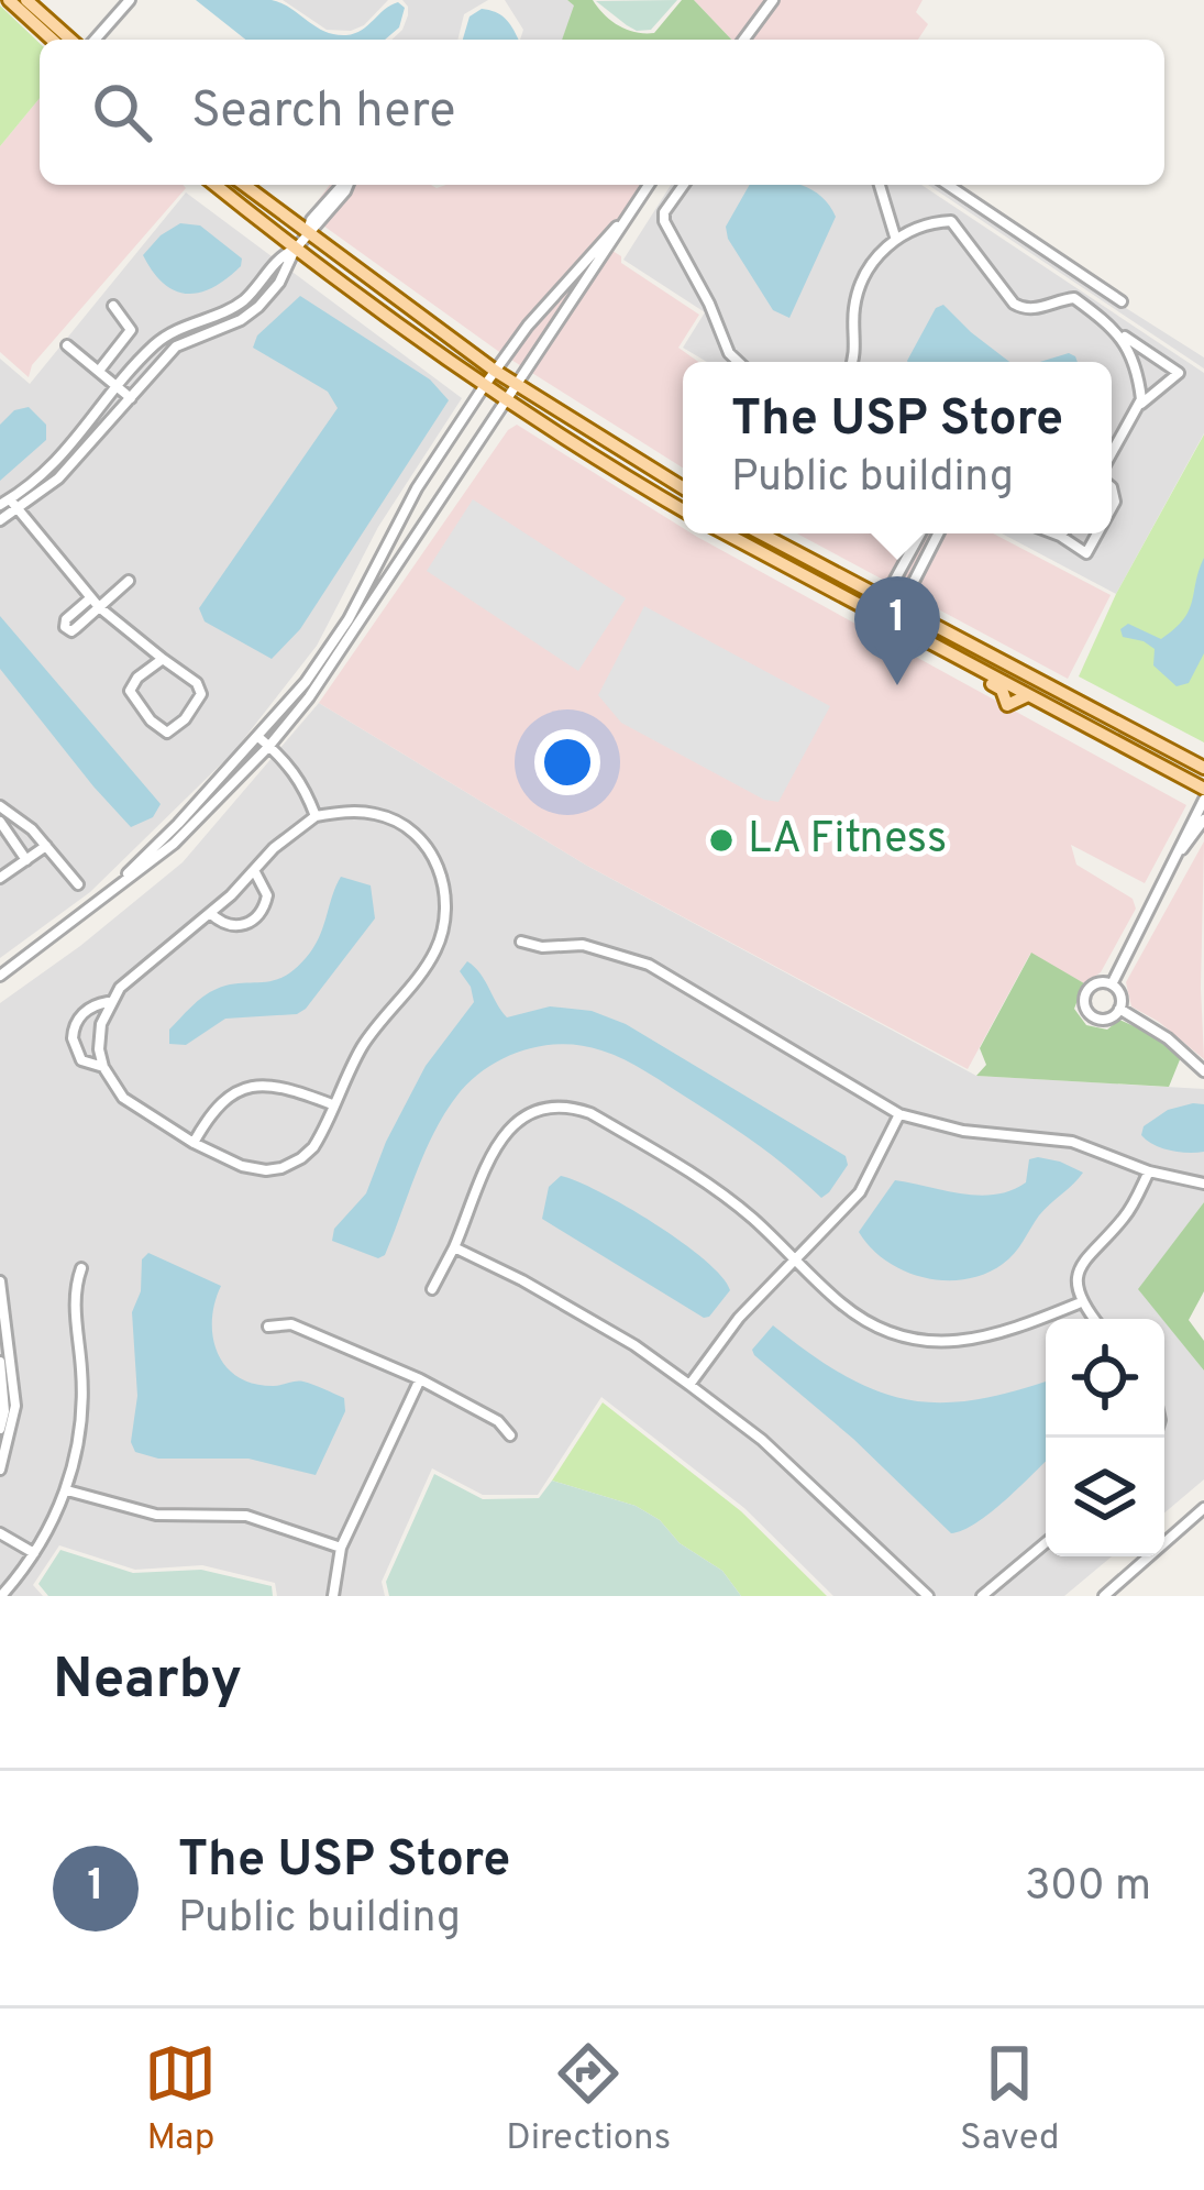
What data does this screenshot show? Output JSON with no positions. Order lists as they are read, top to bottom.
{
  "places": ["LA Fitness"],
  "page": {
    "search": "Search here",
    "popup": ["The USP Store", "Public building"],
    "pins": "1",
    "heading": "Nearby",
    "list": [
      {
        "mark": "1",
        "name": "The USP Store",
        "note": "Public building",
        "value": "300 m"
      }
    ],
    "nav": ["Map", "Directions", "Saved"]
  }
}
